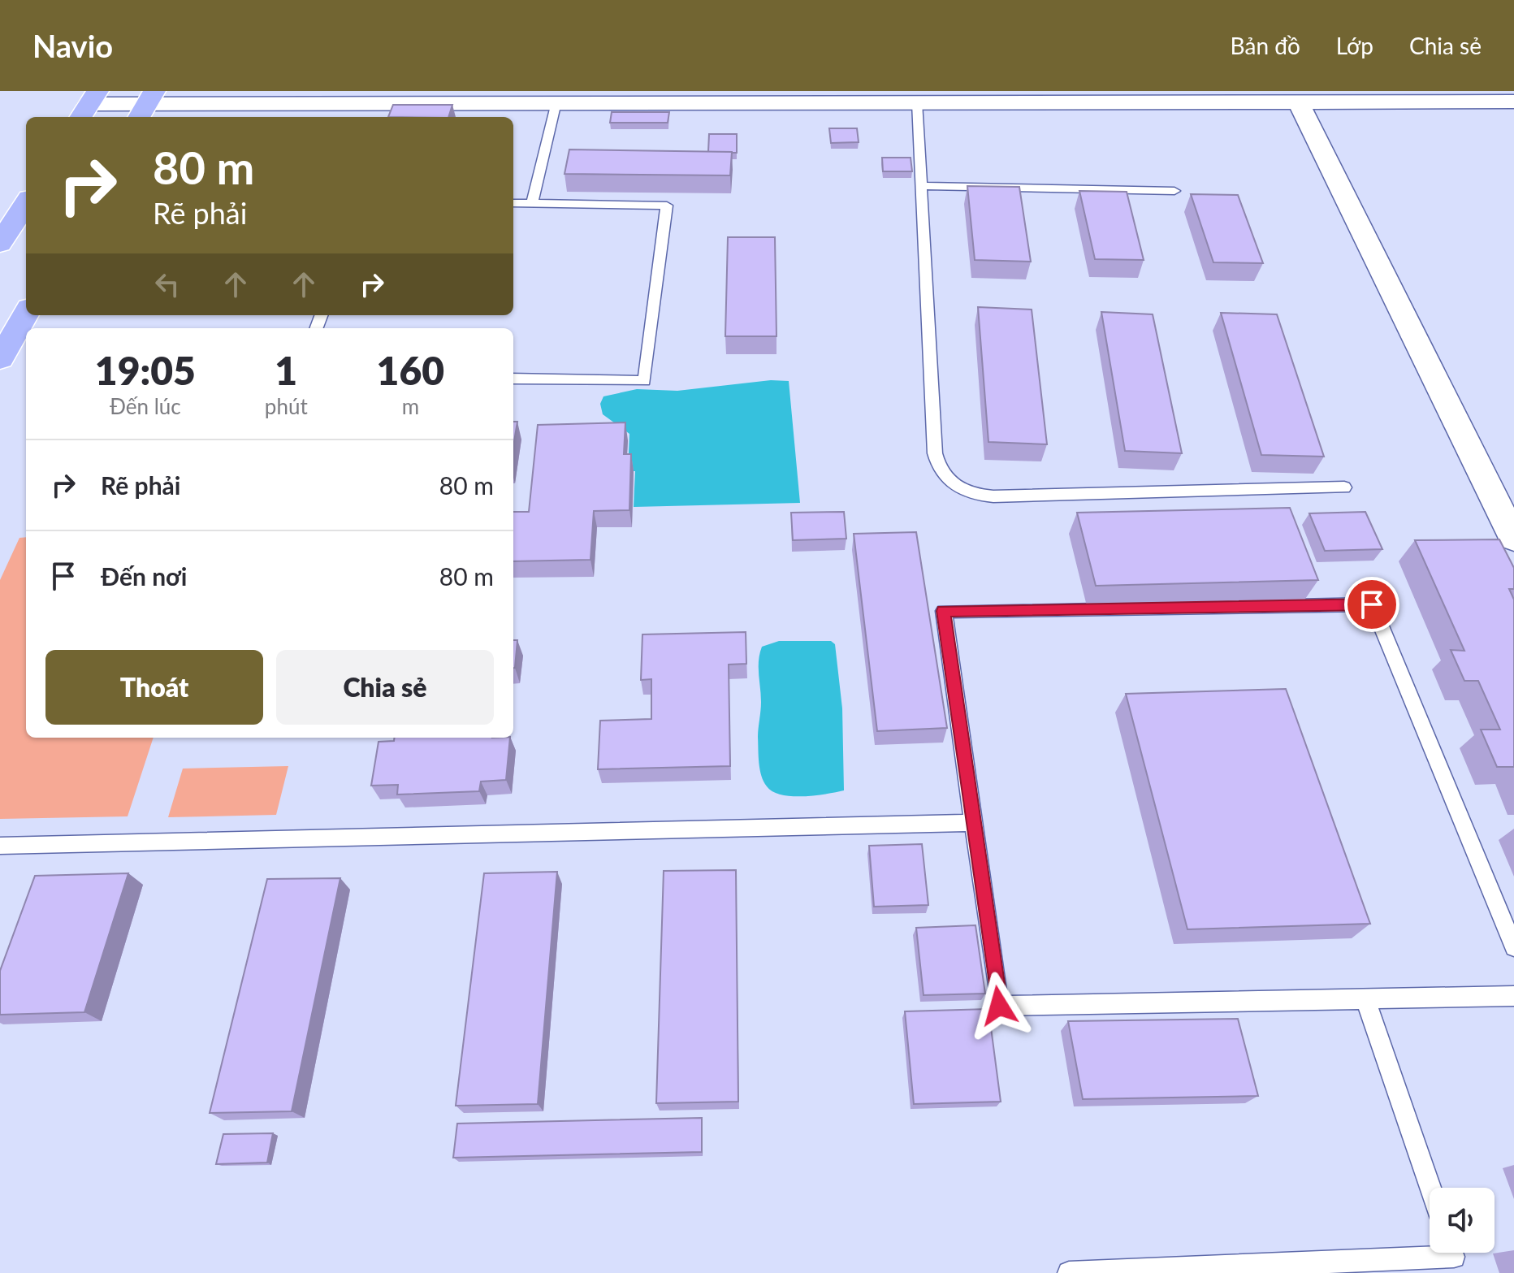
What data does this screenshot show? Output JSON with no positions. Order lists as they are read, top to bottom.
{
  "page": {
    "header": "Navio",
    "nav": ["Bản đồ", "Lớp", "Chia sẻ"],
    "turn": ["80 m", "Rẽ phải"],
    "eta": [
      "19:05",
      "Đến lúc",
      "1",
      "phút",
      "160",
      "m"
    ],
    "list": [
      {
        "name": "Rẽ phải",
        "value": "80 m"
      },
      {
        "name": "Đến nơi",
        "value": "80 m"
      }
    ],
    "buttons": ["Thoát", "Chia sẻ"]
  }
}
